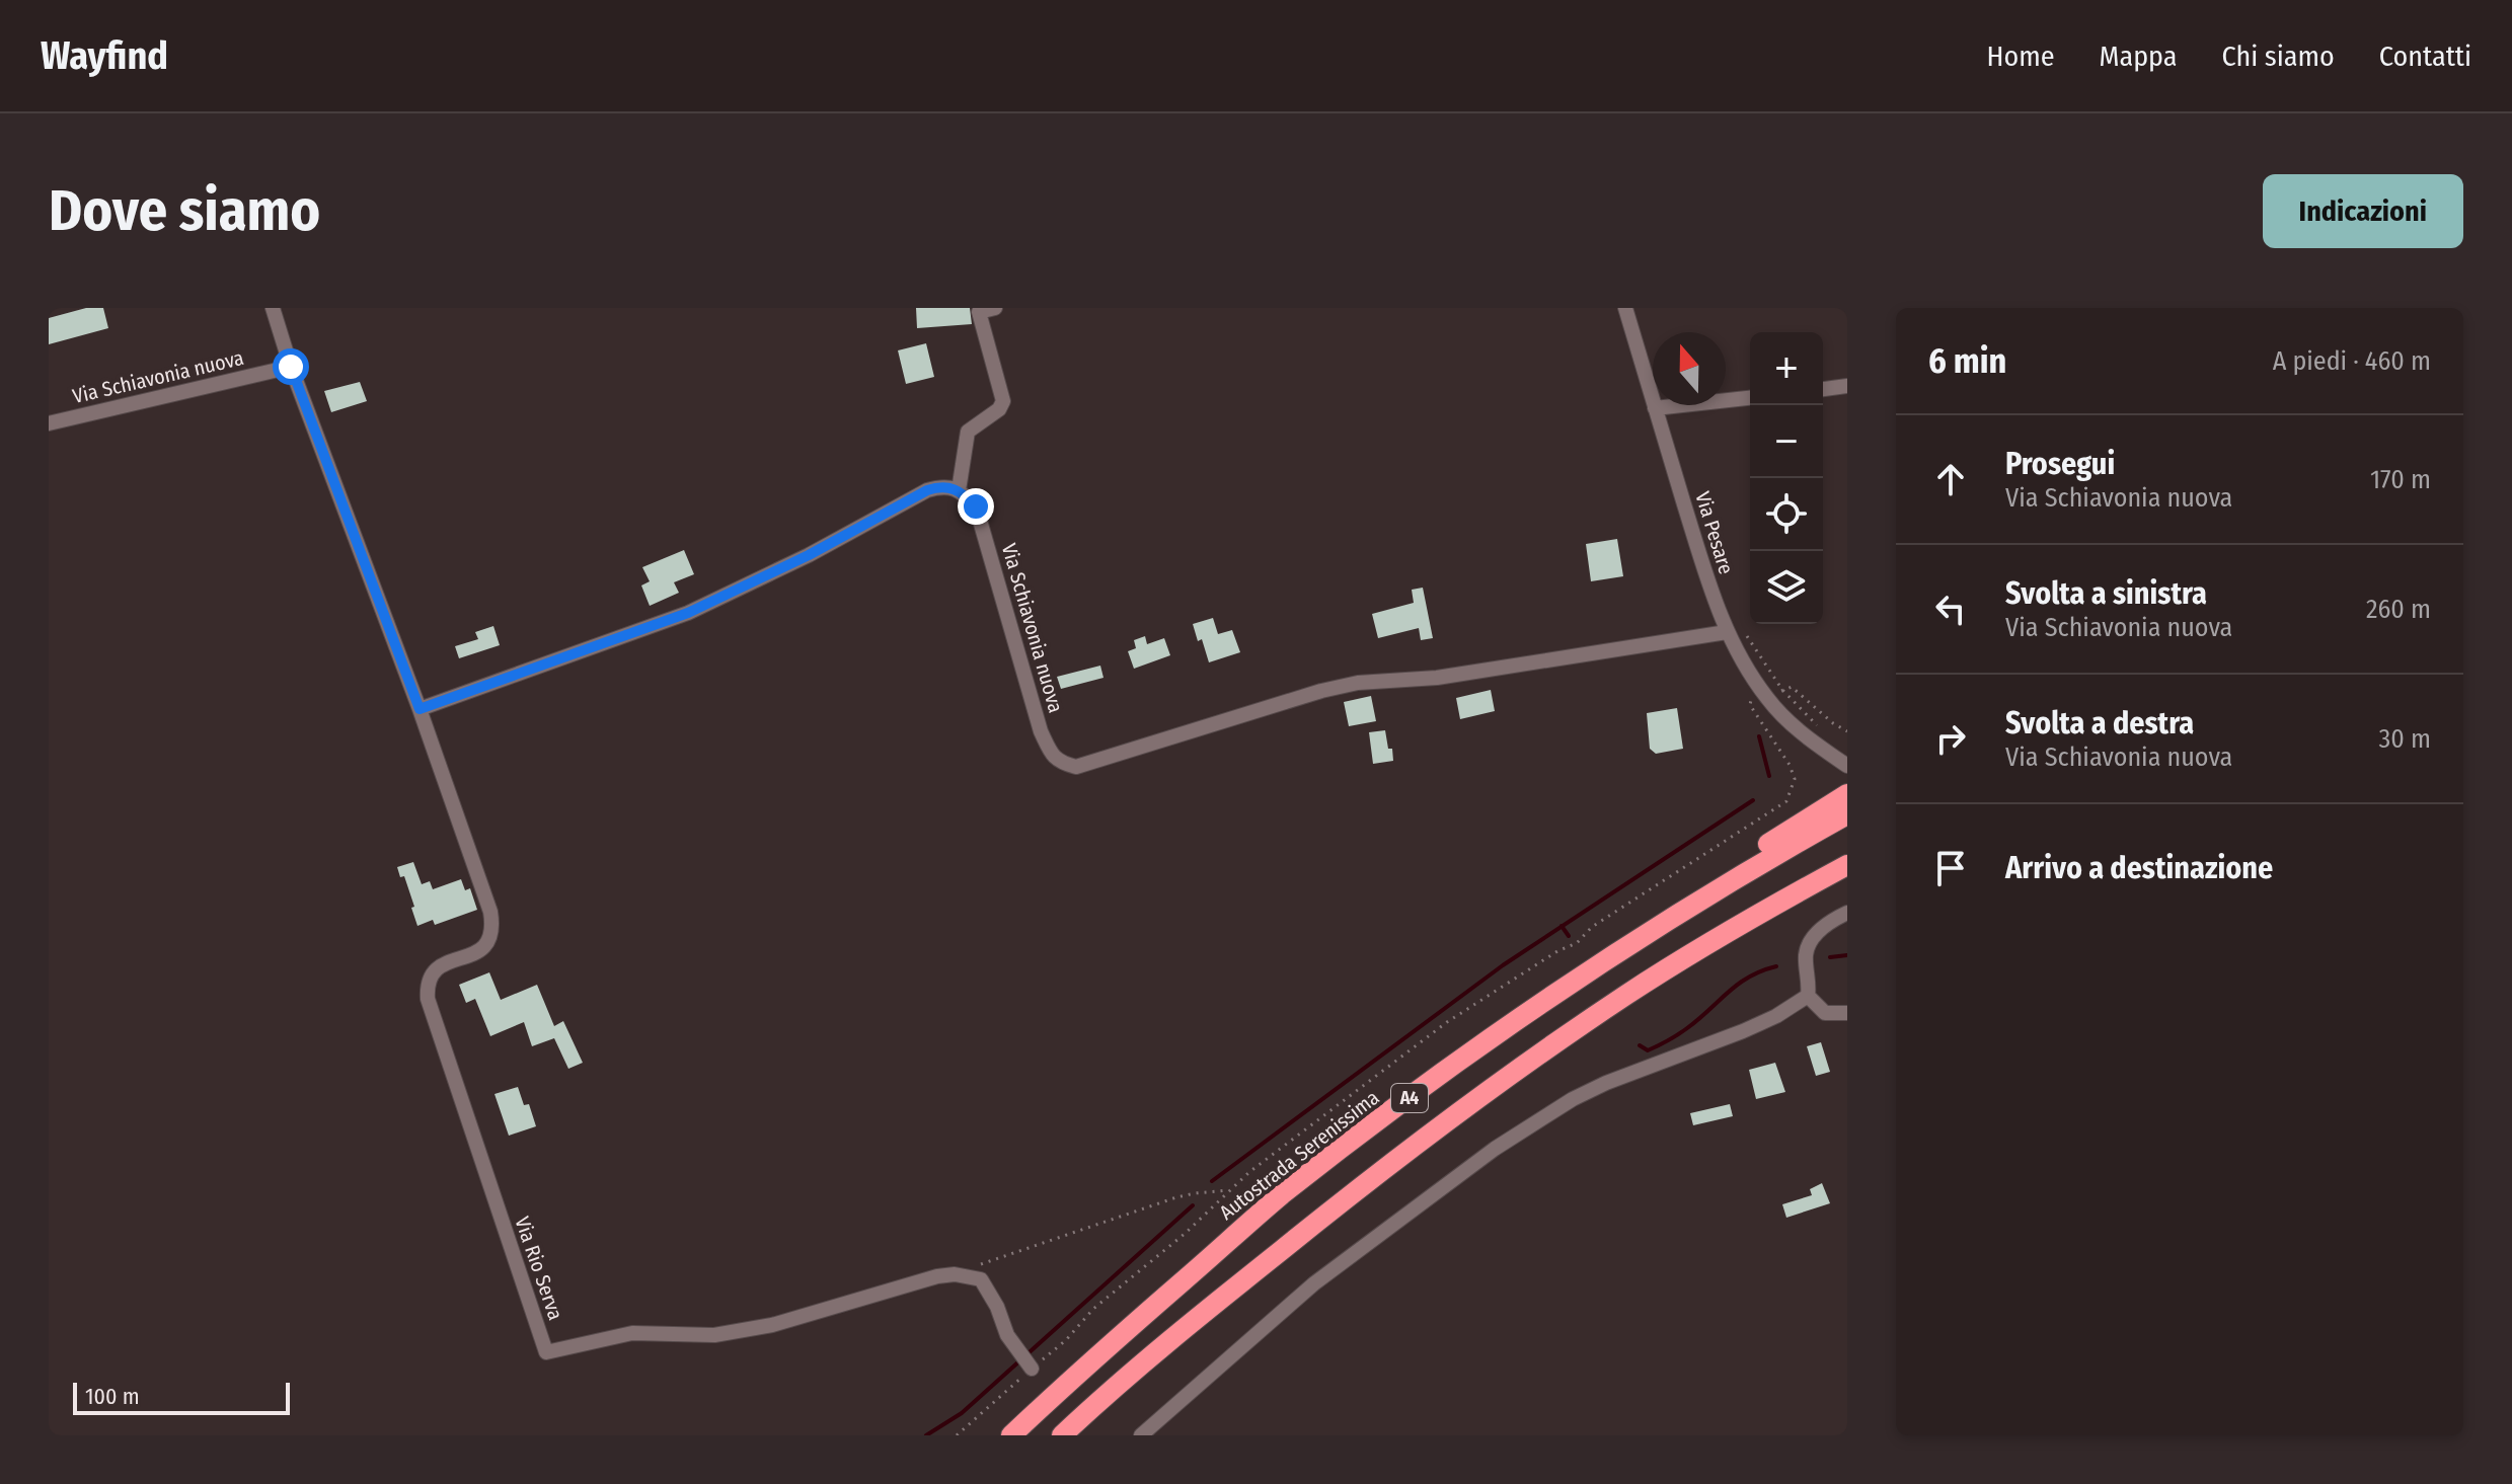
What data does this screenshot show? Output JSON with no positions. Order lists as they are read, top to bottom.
{
  "streets": {
    "highway": ["A4", "Autostrada Serenissima"],
    "street": ["Via Schiavonia nuova", "Via Pesare", "Via Rio Serva"]
  },
  "crossings": [
    ["Via Schiavonia nuova", "Via Pesare"]
  ],
  "scale_bar": "100 m",
  "north": "top",
  "page": {
    "header": "Wayfind",
    "nav": [
      "Home",
      "Mappa",
      "Chi siamo",
      "Contatti"
    ],
    "buttons": "Indicazioni",
    "title": "Dove siamo",
    "heading": ["6 min", "A piedi · 460 m"],
    "map_buttons": ["+", "−"],
    "list": [
      ["Prosegui", "Via Schiavonia nuova", "170 m"],
      ["Svolta a sinistra", "Via Schiavonia nuova", "260 m"],
      ["Svolta a destra", "Via Schiavonia nuova", "30 m"],
      "Arrivo a destinazione"
    ],
    "scale": "100 m"
  }
}
